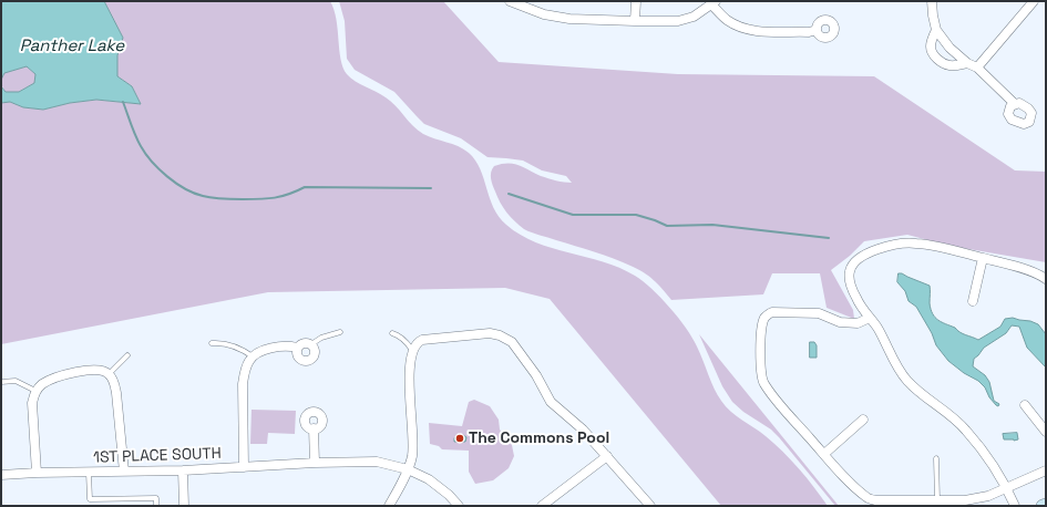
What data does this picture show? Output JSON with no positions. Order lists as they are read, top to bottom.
{
  "streets": {
    "street": ["1ST PLACE SOUTH"]
  },
  "water": ["Panther Lake"],
  "places": ["The Commons Pool"]
}
